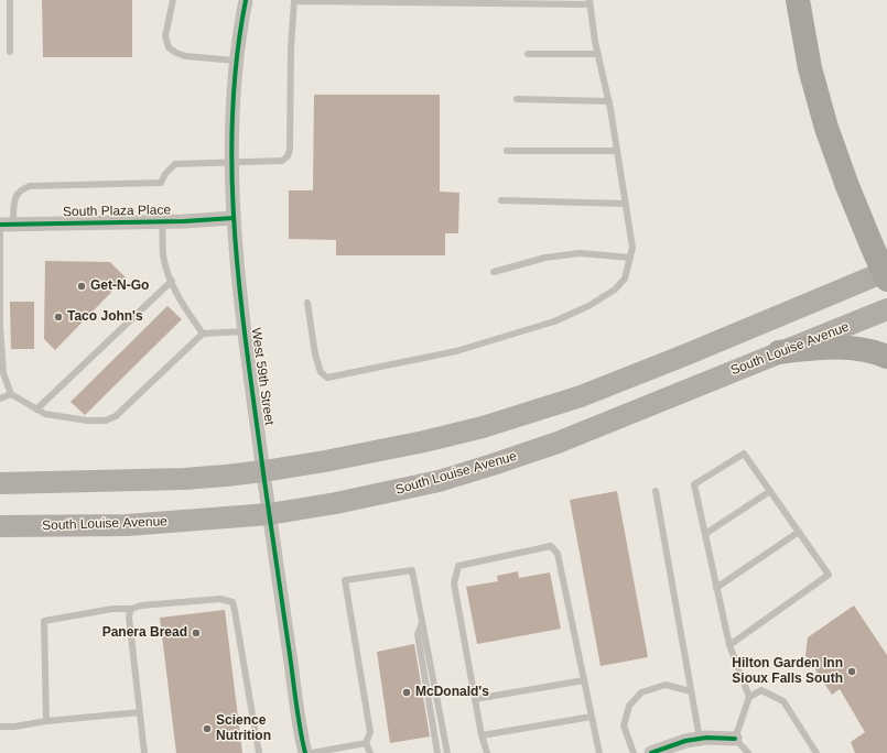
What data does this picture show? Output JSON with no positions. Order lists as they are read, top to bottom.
{
  "streets": {
    "main road": ["South Louise Avenue"],
    "street": ["South Plaza Place", "West 59th Street"]
  },
  "crossings": [
    ["South Plaza Place", "West 59th Street"],
    ["South Louise Avenue", "West 59th Street"]
  ],
  "places": [
    "Get-N-Go",
    "Taco John's",
    "Panera Bread",
    "Hilton Garden Inn Sioux Falls South",
    "McDonald's",
    "Science Nutrition"
  ]
}
